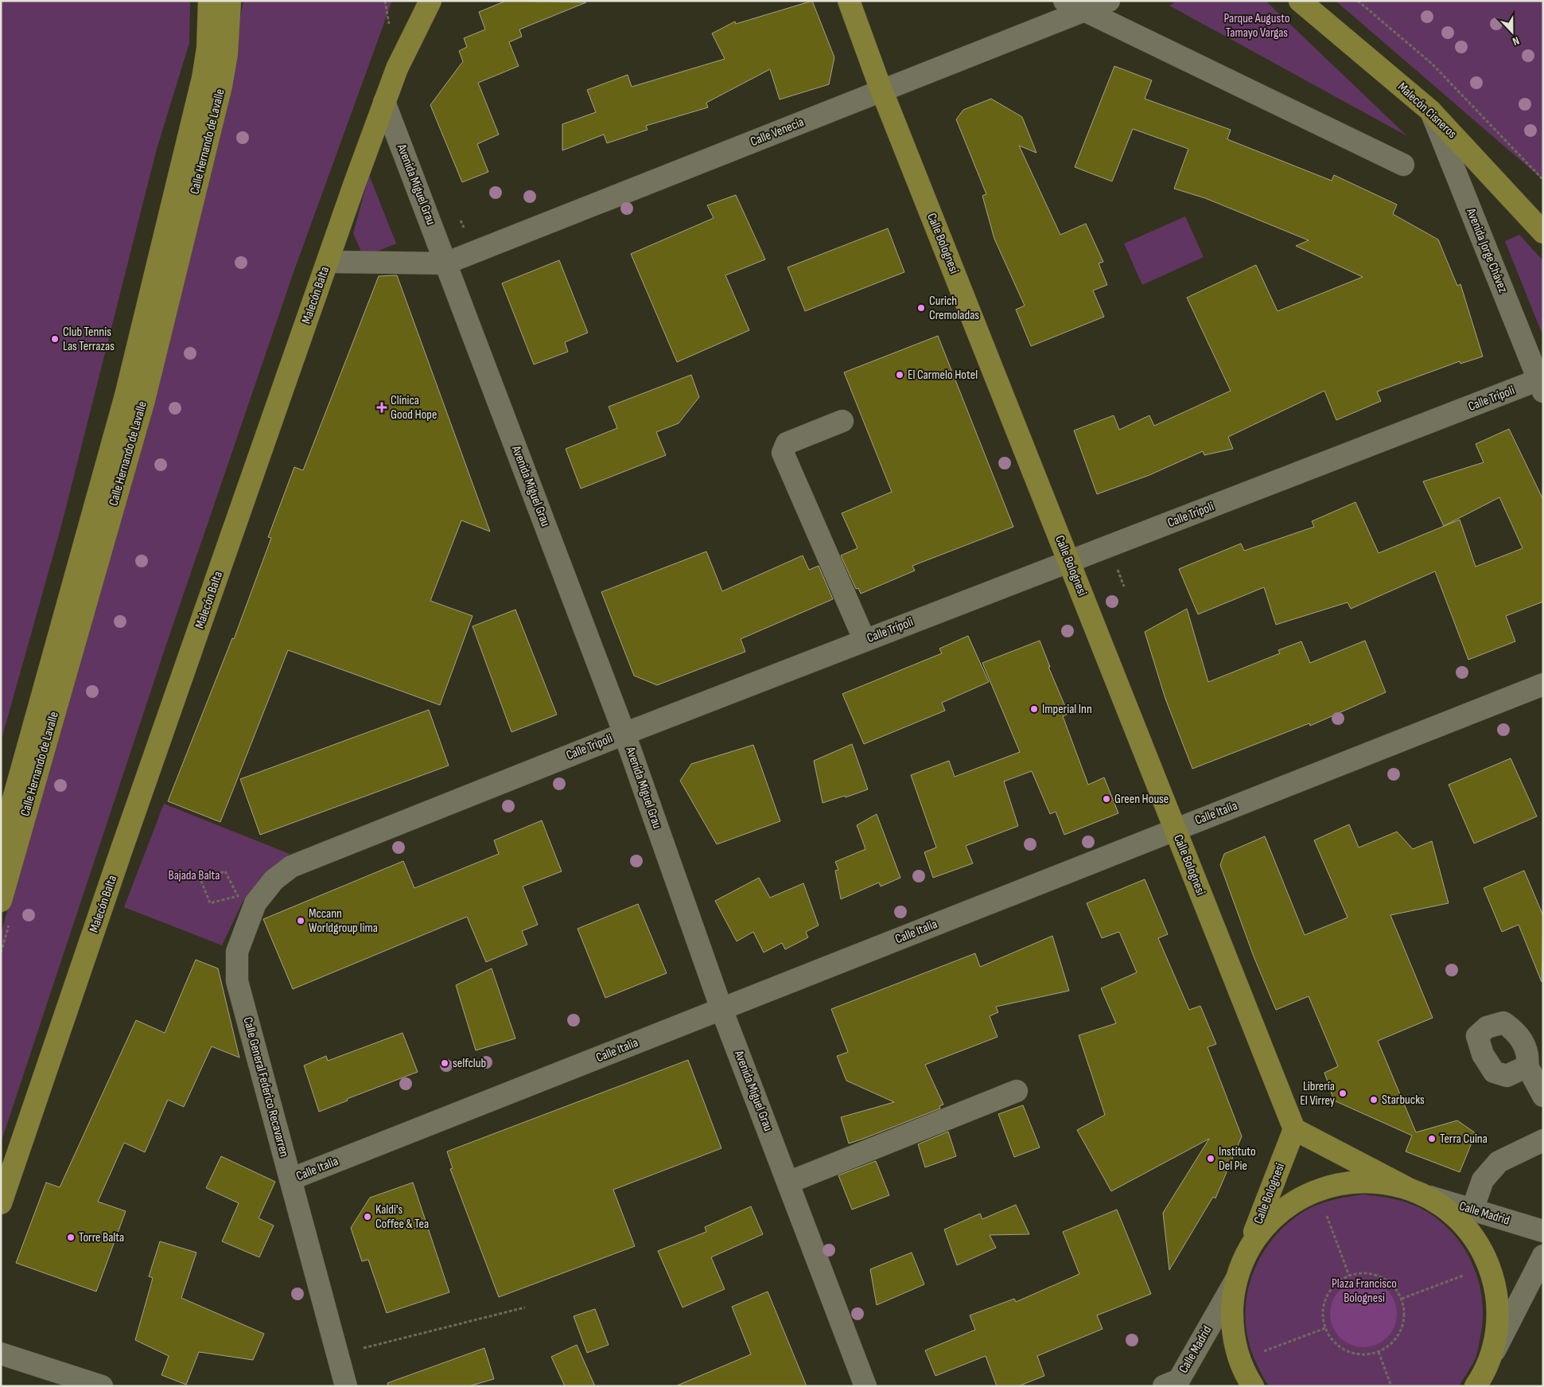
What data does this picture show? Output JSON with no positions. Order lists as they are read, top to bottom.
{
  "streets": {
    "main road": [
      "Malecón Cisneros",
      "Calle Hernando de Lavalle",
      "Calle Bolognesi",
      "Malecón Balta"
    ],
    "street": [
      "Calle Venecia",
      "Avenida Miguel Grau",
      "Avenida Jorge Chávez",
      "Calle Trípoli",
      "Calle Italia",
      "Calle General Federico Recavarren",
      "Calle Madrid"
    ]
  },
  "crossings": [
    ["Malecón Cisneros", "Avenida Jorge Chávez"],
    ["Calle Venecia", "Avenida Miguel Grau"],
    ["Calle Venecia", "Calle Bolognesi"],
    ["Avenida Miguel Grau", "Malecón Balta"],
    ["Avenida Miguel Grau", "Calle Trípoli"],
    ["Avenida Miguel Grau", "Calle Italia"],
    ["Calle Bolognesi", "Calle Trípoli"],
    ["Calle Bolognesi", "Calle Italia"],
    ["Calle Bolognesi", "Calle Madrid"],
    ["Avenida Jorge Chávez", "Calle Trípoli"],
    ["Calle Trípoli", "Calle General Federico Recavarren"],
    ["Calle Italia", "Calle General Federico Recavarren"]
  ],
  "parks": ["Parque Augusto Tamayo Vargas", "Bajada Balta", "Plaza Francisco Bolognesi"],
  "places": {
    "other": [
      "Curich Cremoladas",
      "Club Tennis Las Terrazas",
      "El Carmelo Hotel",
      "Imperial Inn",
      "Green House",
      "Mccann Worldgroup lima",
      "selfclub",
      "Librería El Virrey",
      "Starbucks",
      "Terra Cuina",
      "Instituto Del Pie",
      "Kaldi's Coffee & Tea",
      "Torre Balta"
    ],
    "health": ["Clínica Good Hope"]
  },
  "north": "bottom"
}
